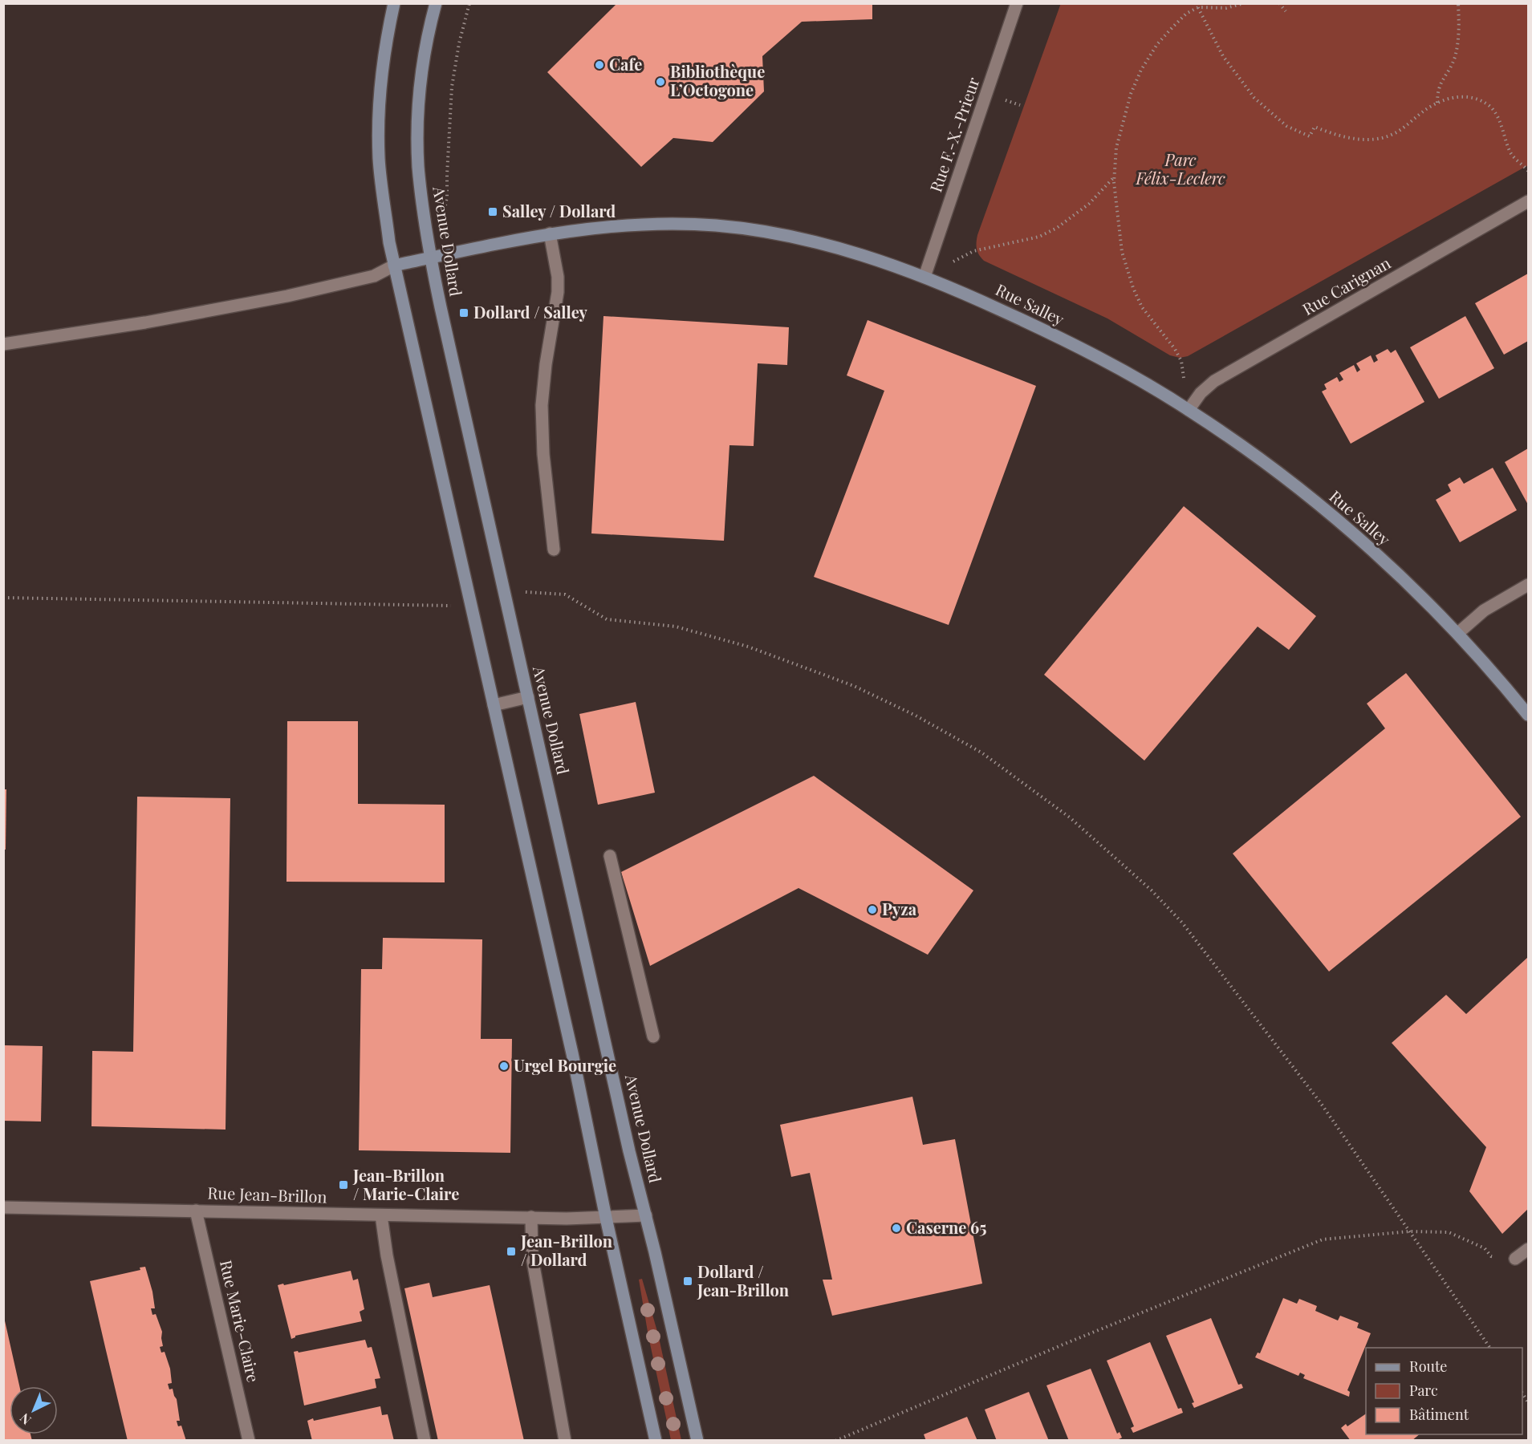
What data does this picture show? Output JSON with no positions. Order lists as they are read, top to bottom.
{
  "streets": {
    "main road": ["Avenue Dollard", "Rue Salley"],
    "street": [
      "Rue F.-X.-Prieur",
      "Rue Carignan",
      "Rue Jean-Brillon",
      "Rue Marie-Claire"
    ]
  },
  "crossings": [
    ["Rue F.-X.-Prieur", "Rue Salley"],
    ["Avenue Dollard", "Rue Salley"],
    ["Avenue Dollard", "Rue Jean-Brillon"],
    ["Rue Carignan", "Rue Salley"],
    ["Rue Jean-Brillon", "Rue Marie-Claire"]
  ],
  "parks": ["Parc Félix-Leclerc"],
  "places": {
    "other": [
      "Cafe",
      "Bibliothèque L’Octogone",
      "Pyza",
      "Urgel Bourgie",
      "Caserne 65"
    ],
    "transit": [
      "Salley / Dollard",
      "Dollard / Salley",
      "Jean-Brillon / Marie-Claire",
      "Jean-Brillon / Dollard",
      "Dollard / Jean-Brillon"
    ]
  },
  "legend": ["Route", "Parc", "Bâtiment"],
  "north": "bottom left"
}
